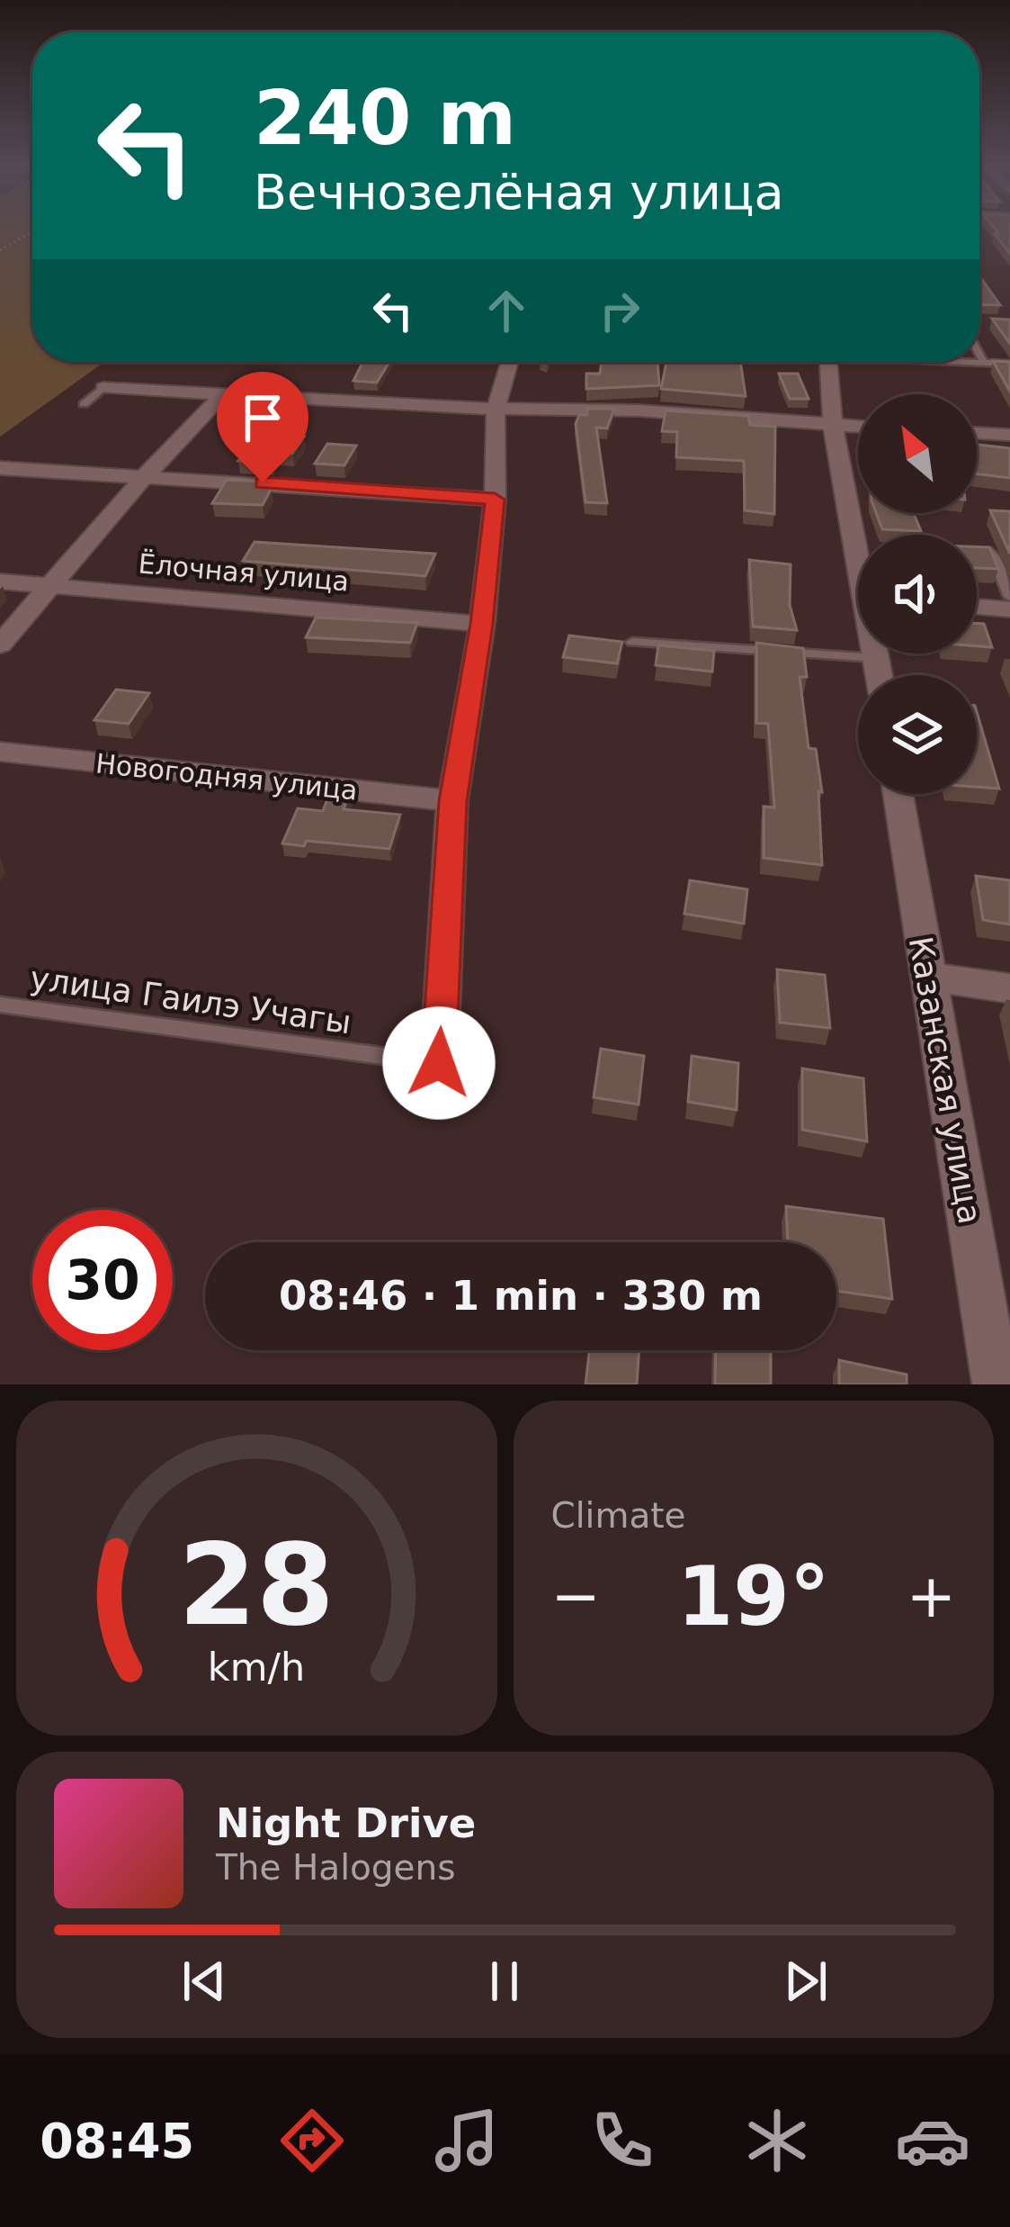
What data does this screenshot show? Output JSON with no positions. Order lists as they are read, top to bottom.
{
  "streets": {
    "street": ["Ёлочная улица", "Новогодняя улица", "Казанская улица"],
    "lane": ["улица Гаилэ Учагы"]
  },
  "north": "top left",
  "page": {
    "turn": ["240 m", "Вечнозелёная улица"],
    "limit": "30",
    "trip": "08:46 · 1 min · 330 m",
    "tile": "Climate",
    "heat": ["−", "19°", "+"],
    "song": ["Night Drive", "The Halogens"],
    "tabs": "08:45",
    "gauge": ["28", "km/h"]
  }
}
